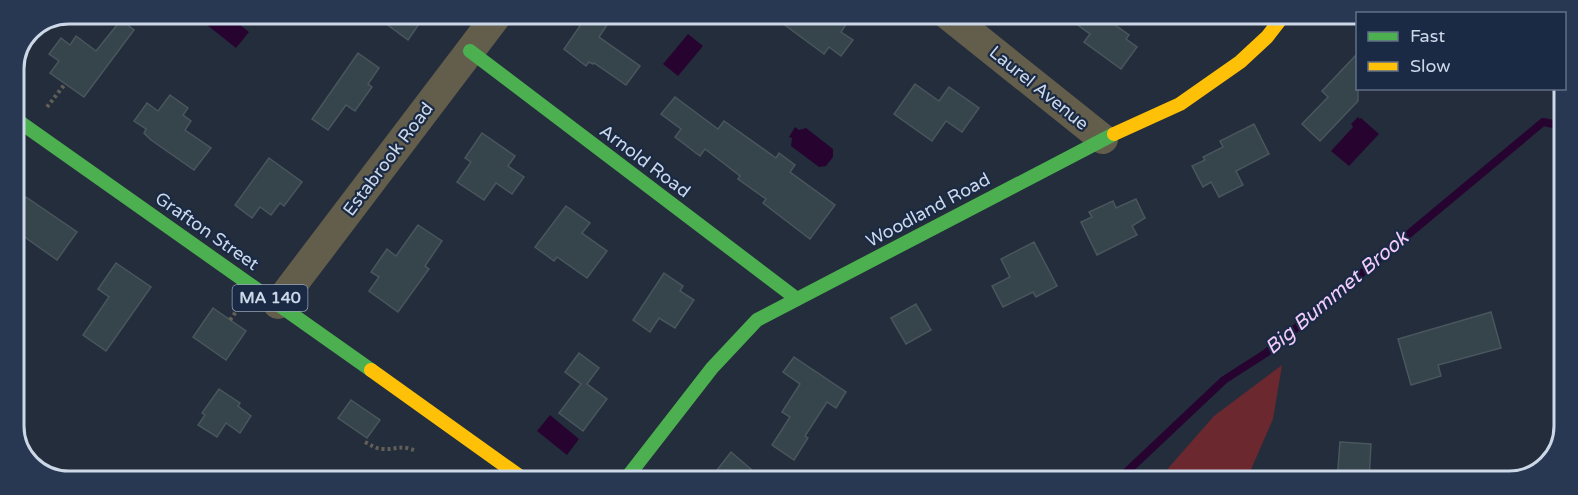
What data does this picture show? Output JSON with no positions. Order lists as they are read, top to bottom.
{
  "streets": {
    "street": [
      "Laurel Avenue",
      "Estabrook Road",
      "Arnold Road",
      "Woodland Road",
      "Grafton Street",
      "MA 140"
    ]
  },
  "crossings": [
    ["Laurel Avenue", "Woodland Road"],
    ["Estabrook Road", "Arnold Road"],
    ["Estabrook Road", "Grafton Street"],
    ["Arnold Road", "Woodland Road"]
  ],
  "water": ["Big Bummet Brook"],
  "legend": ["Fast", "Slow"]
}
